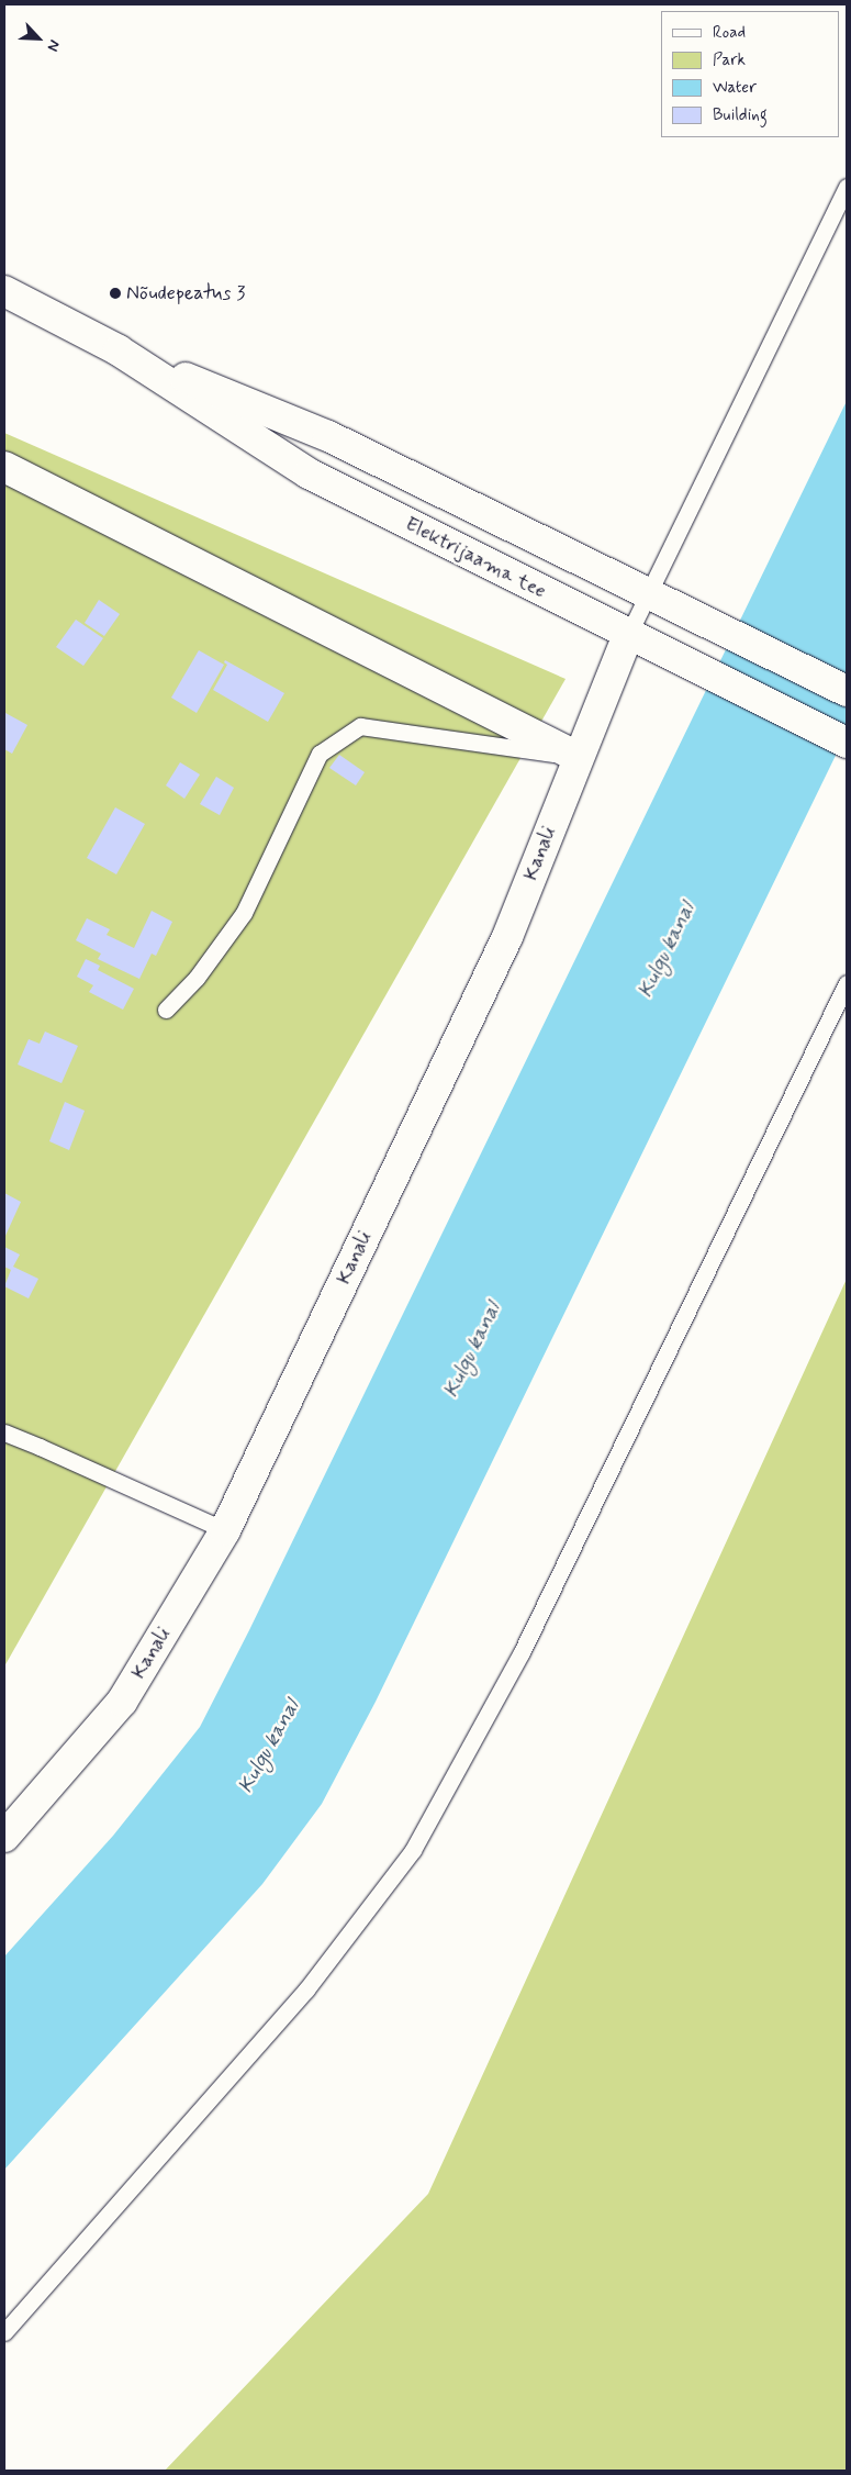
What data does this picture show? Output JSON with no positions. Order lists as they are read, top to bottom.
{
  "streets": {
    "street": ["Elektrijaama tee", "Kanali"]
  },
  "crossings": [
    ["Elektrijaama tee", "Kanali"]
  ],
  "water": ["Kulgu kanal"],
  "places": ["Nõudepeatus 3"],
  "legend": [
    "Road",
    "Park",
    "Water",
    "Building"
  ],
  "north": "bottom right"
}
